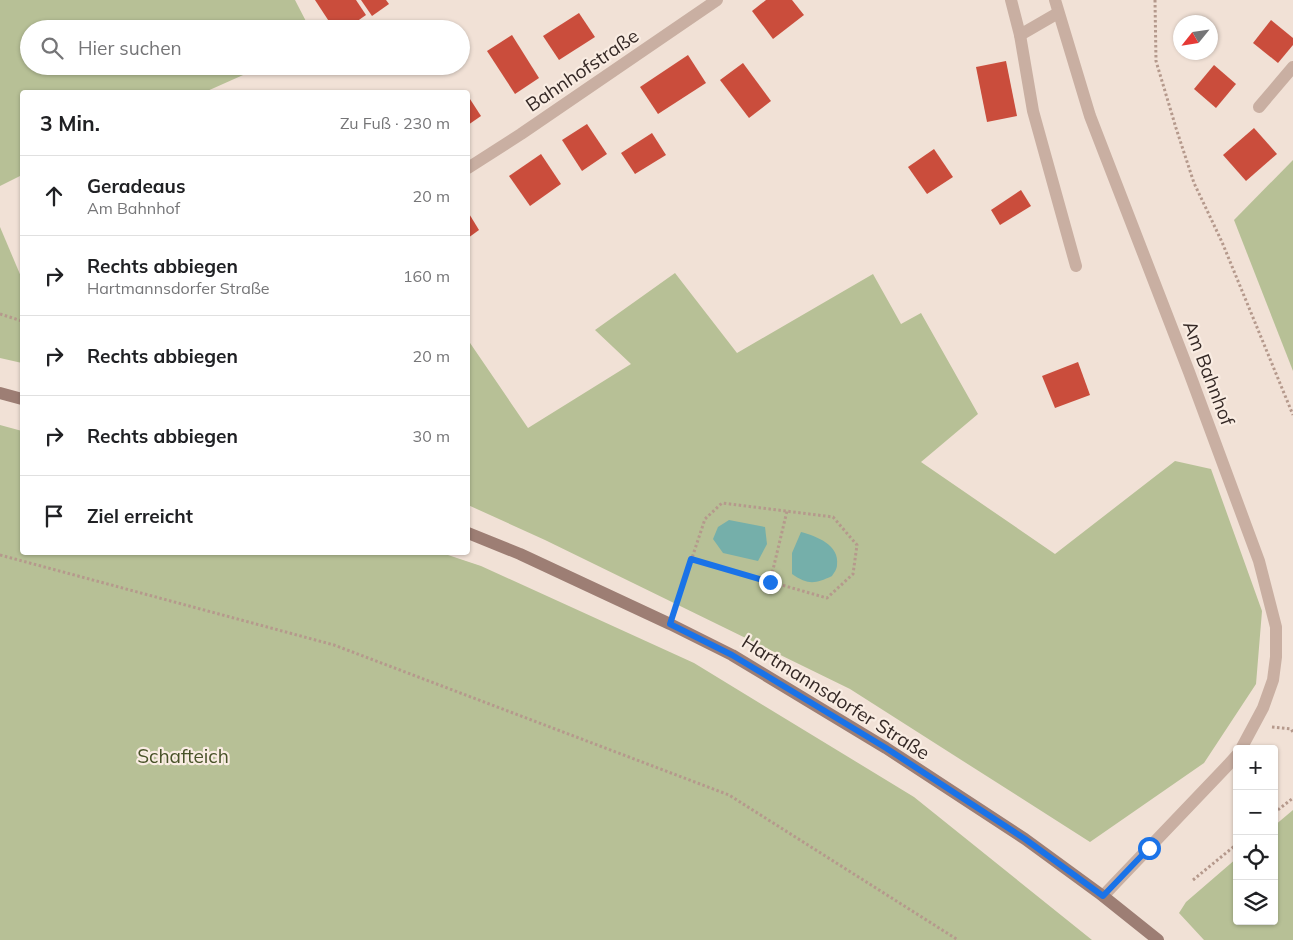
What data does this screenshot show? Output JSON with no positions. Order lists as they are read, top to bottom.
{
  "streets": {
    "main road": ["Hartmannsdorfer Straße"],
    "street": ["Bahnhofstraße", "Am Bahnhof"]
  },
  "parks": ["Schafteich"],
  "north": "bottom left",
  "page": {
    "search": "Hier suchen",
    "heading": ["3 Min.", "Zu Fuß · 230 m"],
    "list": [
      ["Geradeaus", "Am Bahnhof", "20 m"],
      ["Rechts abbiegen", "Hartmannsdorfer Straße", "160 m"],
      ["Rechts abbiegen", "20 m"],
      ["Rechts abbiegen", "30 m"],
      "Ziel erreicht"
    ],
    "map_buttons": ["+", "−"]
  }
}
